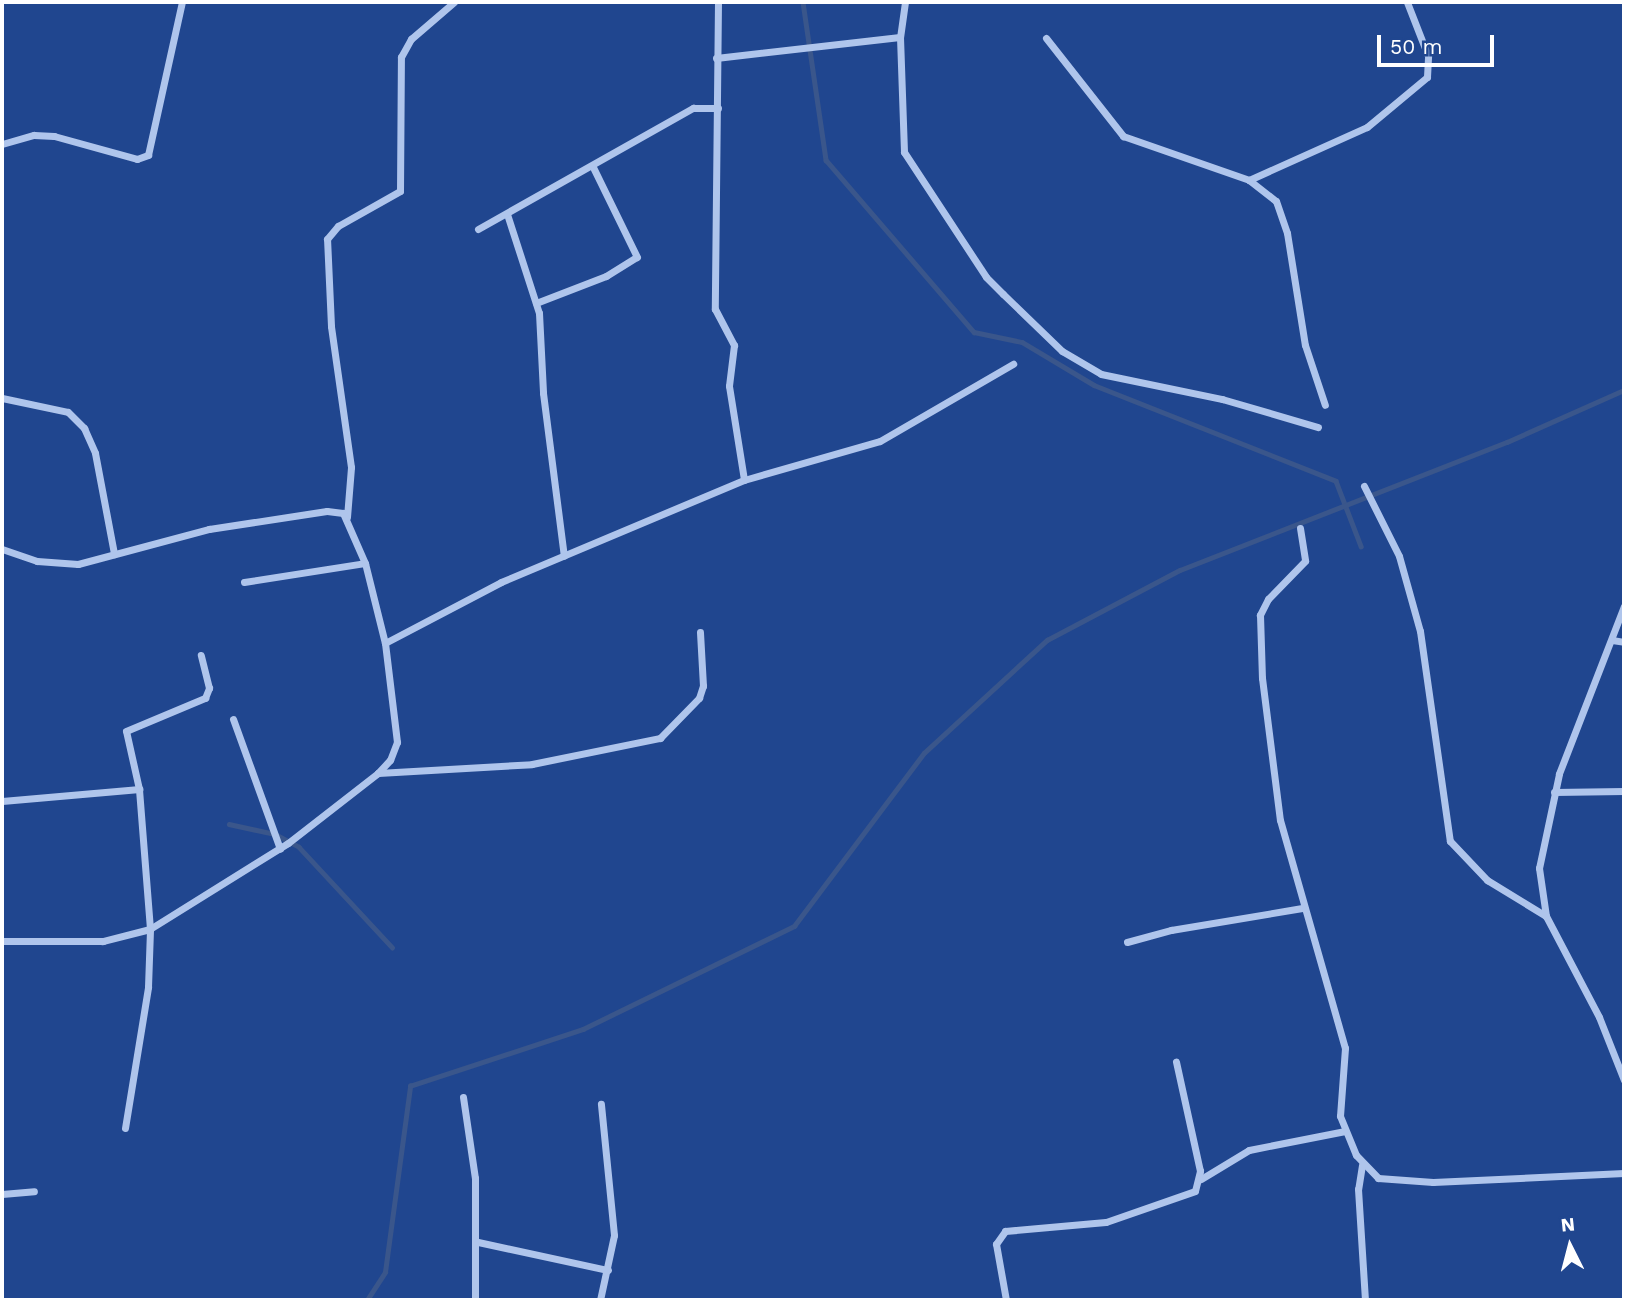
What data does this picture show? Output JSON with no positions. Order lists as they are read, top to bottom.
{
  "scale_bar": "50 m",
  "north": "top"
}
